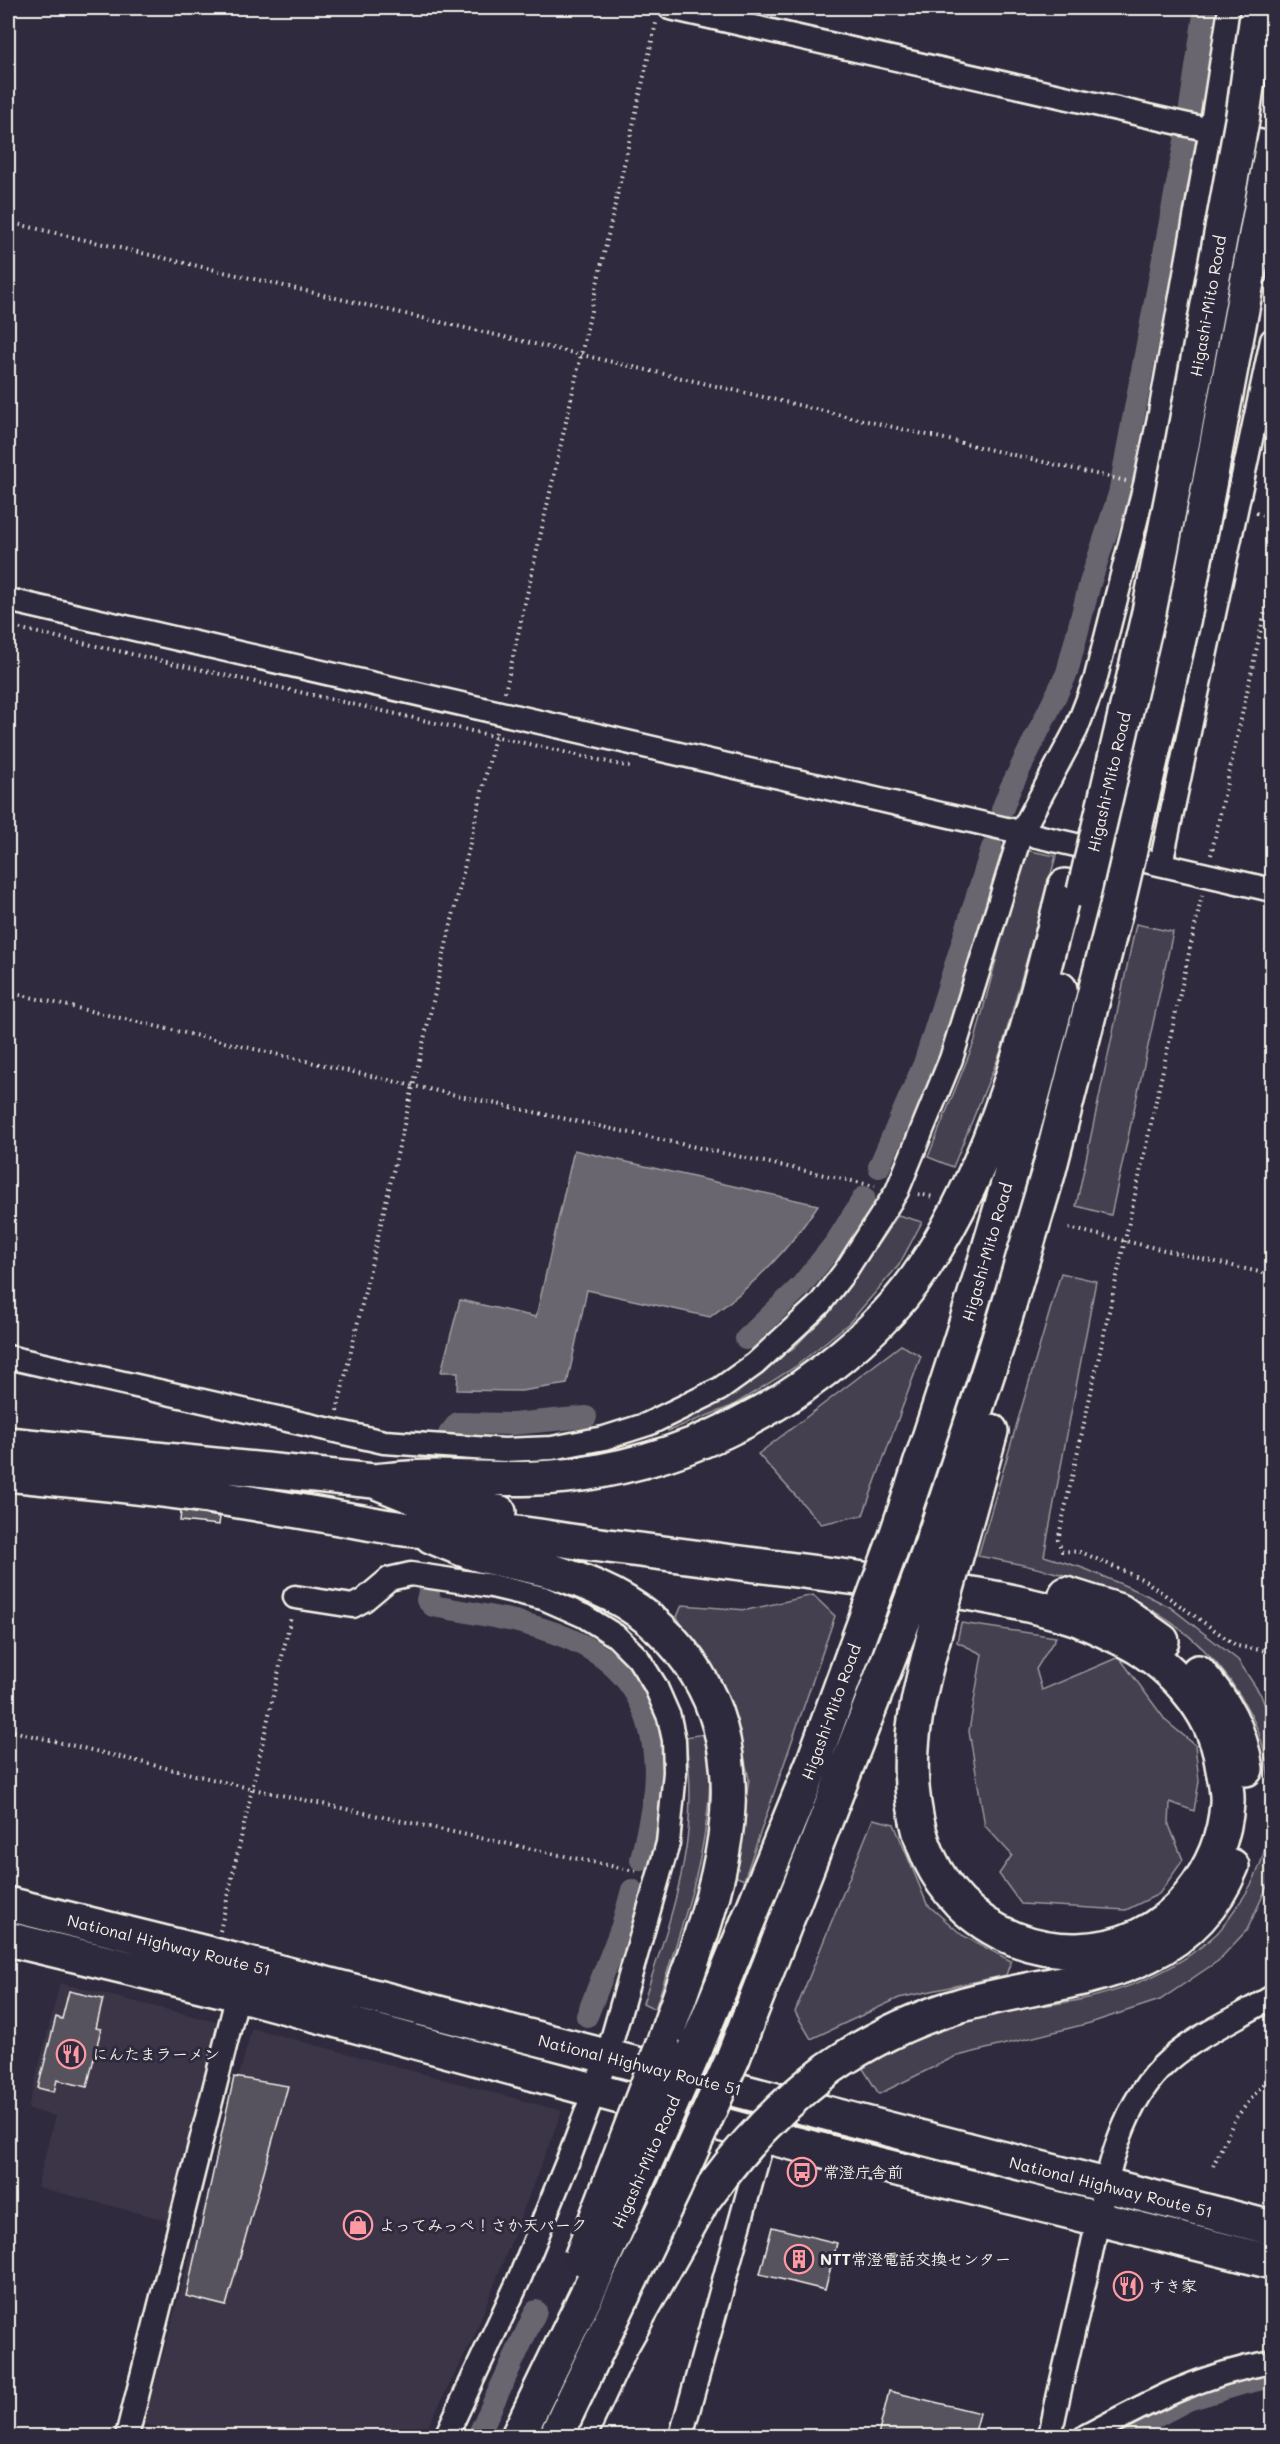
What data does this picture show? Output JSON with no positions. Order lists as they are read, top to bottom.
{
  "streets": {
    "highway": ["Higashi-Mito Road", "National Highway Route 51"]
  },
  "places": {
    "restaurant": ["にんたまラーメン", "すき家"],
    "bus stop": ["常澄庁舎前"],
    "shop": ["よってみっぺ！さか天パーク"],
    "building": ["NTT常澄電話交換センター"]
  }
}
